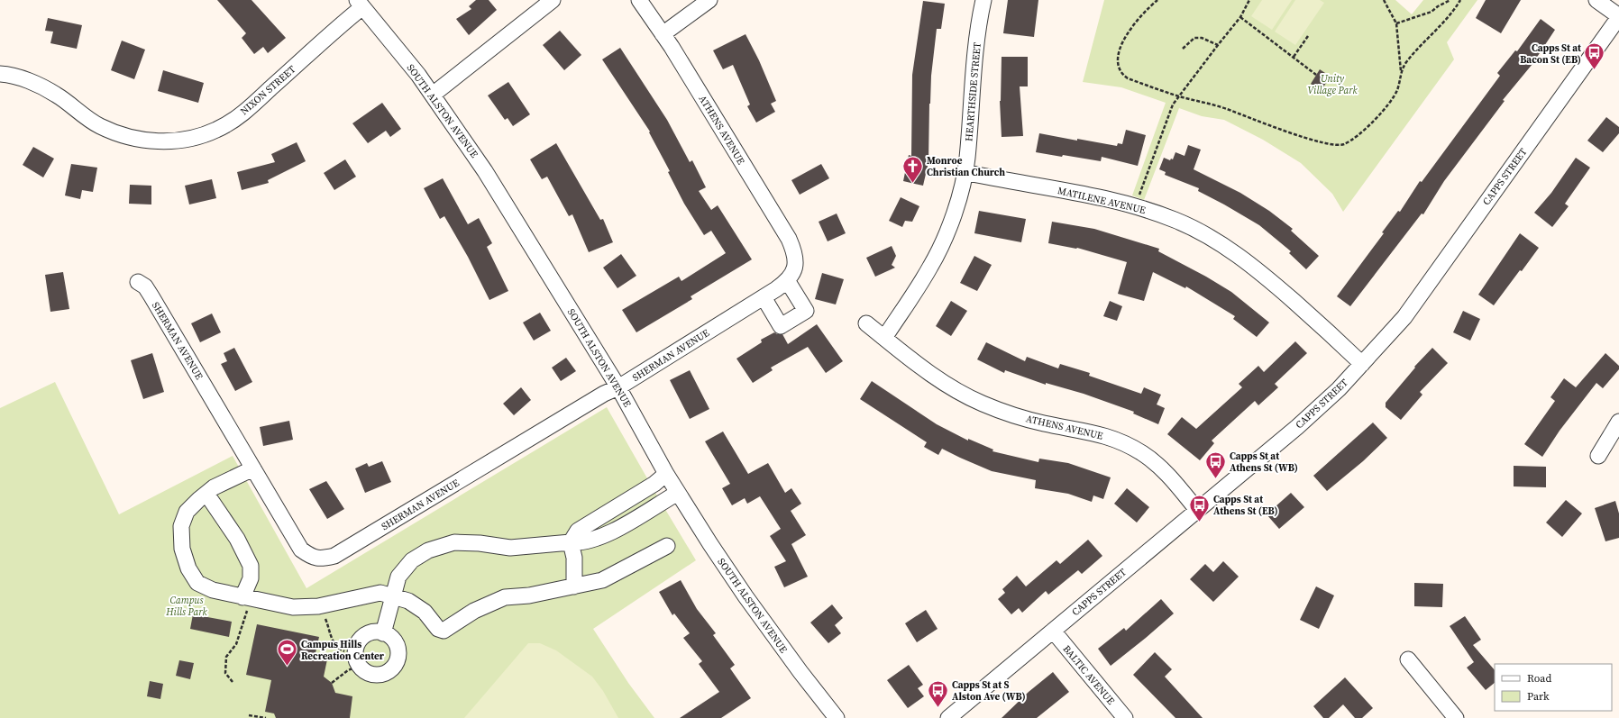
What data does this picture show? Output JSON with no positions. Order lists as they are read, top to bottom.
{
  "streets": {
    "street": [
      "NIXON STREET",
      "HEARTHSIDE STREET",
      "SOUTH ALSTON AVENUE",
      "ATHENS AVENUE",
      "CAPPS STREET",
      "MATILENE AVENUE",
      "SHERMAN AVENUE",
      "BALTIC AVENUE"
    ]
  },
  "crossings": [
    ["NIXON STREET", "SOUTH ALSTON AVENUE"],
    ["HEARTHSIDE STREET", "ATHENS AVENUE"],
    ["HEARTHSIDE STREET", "MATILENE AVENUE"],
    ["SOUTH ALSTON AVENUE", "SHERMAN AVENUE"],
    ["ATHENS AVENUE", "CAPPS STREET"],
    ["ATHENS AVENUE", "SHERMAN AVENUE"],
    ["CAPPS STREET", "MATILENE AVENUE"],
    ["CAPPS STREET", "BALTIC AVENUE"]
  ],
  "parks": ["Unity Village Park", "Campus Hills Park"],
  "places": {
    "bus stop": [
      "Capps St at Bacon St (EB)",
      "Capps St at Athens St (WB)",
      "Capps St at Athens St (EB)",
      "Capps St at S Alston Ave (WB)"
    ],
    "church": ["Monroe Christian Church"],
    "sports": ["Campus Hills Recreation Center"]
  },
  "legend": ["Road", "Park"]
}
